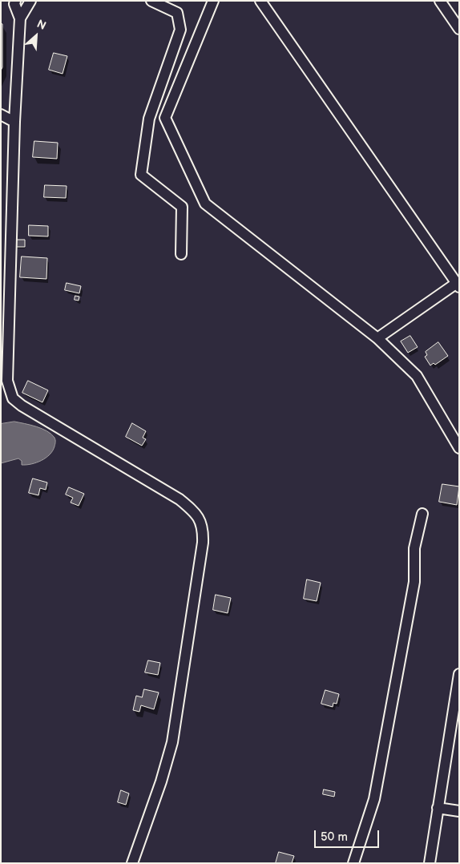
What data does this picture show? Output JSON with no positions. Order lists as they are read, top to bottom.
{
  "scale_bar": "50 m",
  "north": "top right"
}
